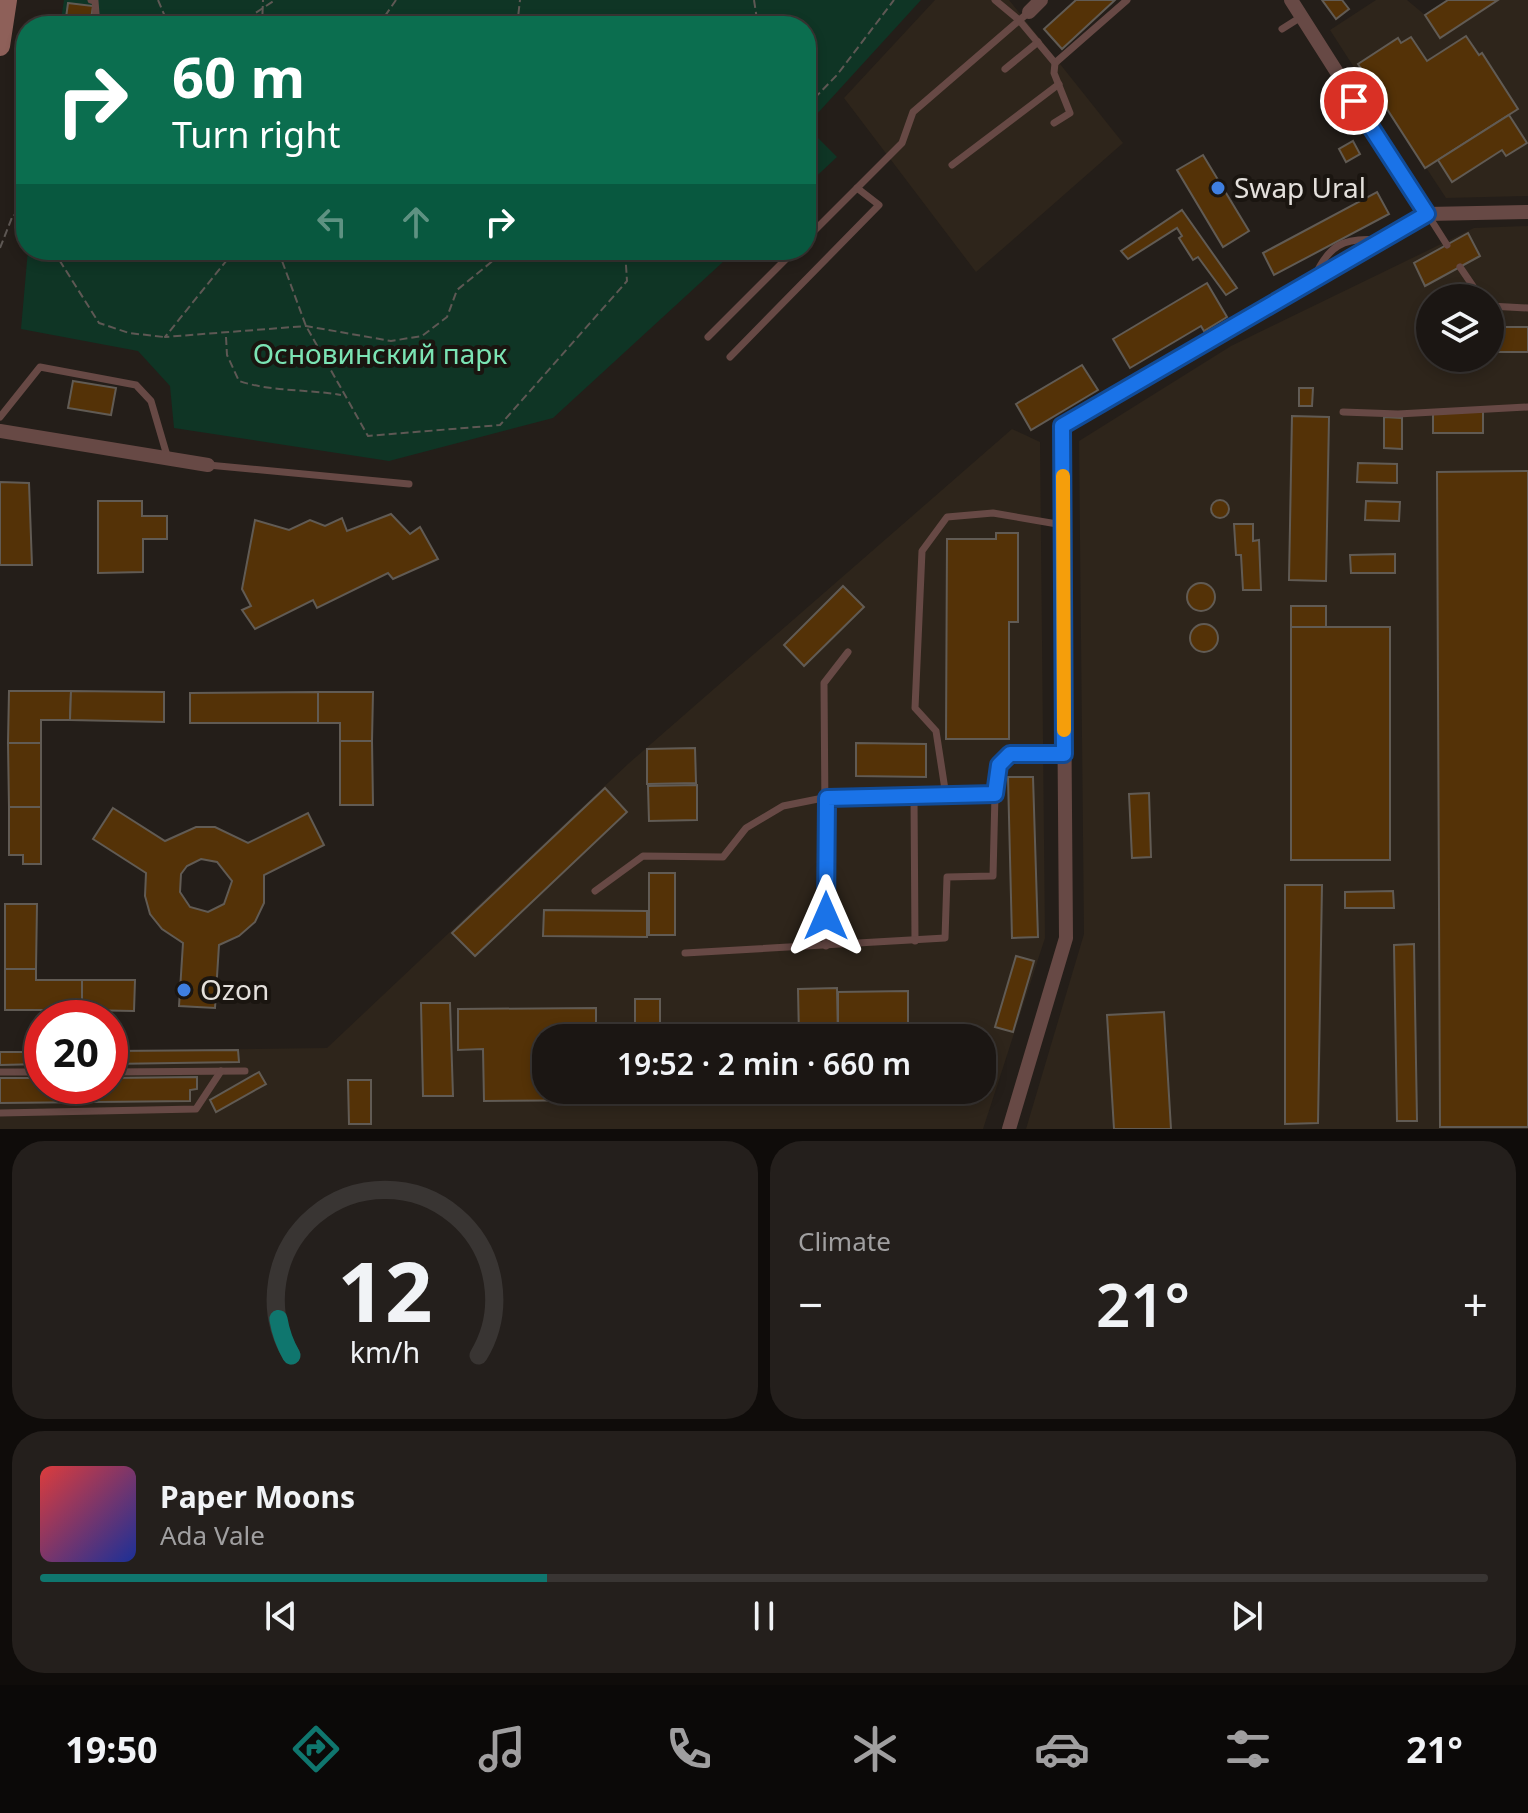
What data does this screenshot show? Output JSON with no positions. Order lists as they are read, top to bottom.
{
  "parks": ["Основинский парк"],
  "places": ["Swap Ural", "Ozon"],
  "page": {
    "turn": ["60 m", "Turn right"],
    "limit": "20",
    "trip": "19:52 · 2 min · 660 m",
    "tile": "Climate",
    "heat": ["−", "21°", "+"],
    "song": ["Paper Moons", "Ada Vale"],
    "tabs": ["19:50", "21°"],
    "gauge": ["12", "km/h"]
  }
}
